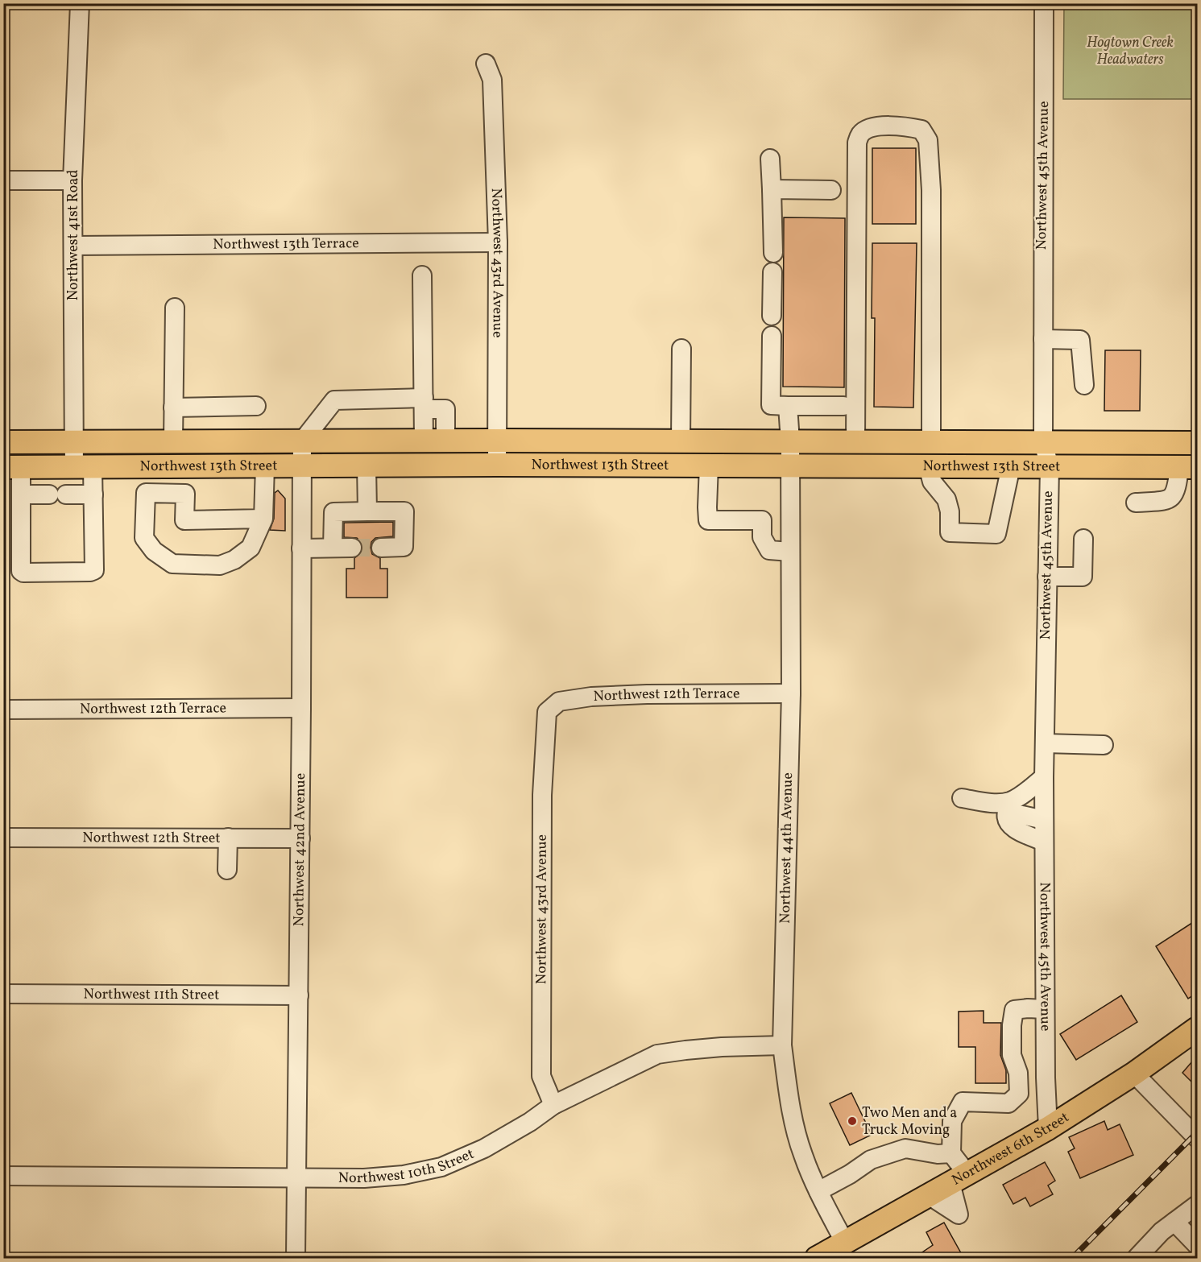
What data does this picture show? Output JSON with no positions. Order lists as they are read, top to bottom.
{
  "streets": {
    "main road": ["Northwest 13th Street", "Northwest 6th Street"],
    "street": [
      "Northwest 45th Avenue",
      "Northwest 41st Road",
      "Northwest 13th Terrace",
      "Northwest 43rd Avenue",
      "Northwest 12th Terrace",
      "Northwest 12th Street",
      "Northwest 44th Avenue",
      "Northwest 42nd Avenue",
      "Northwest 11th Street",
      "Northwest 10th Street"
    ]
  },
  "crossings": [
    ["Northwest 45th Avenue", "Northwest 13th Street"],
    ["Northwest 45th Avenue", "Northwest 6th Street"],
    ["Northwest 41st Road", "Northwest 13th Terrace"],
    ["Northwest 41st Road", "Northwest 13th Street"],
    ["Northwest 13th Terrace", "Northwest 43rd Avenue"],
    ["Northwest 43rd Avenue", "Northwest 13th Street"],
    ["Northwest 43rd Avenue", "Northwest 12th Terrace"],
    ["Northwest 43rd Avenue", "Northwest 10th Street"],
    ["Northwest 13th Street", "Northwest 44th Avenue"],
    ["Northwest 13th Street", "Northwest 42nd Avenue"],
    ["Northwest 12th Terrace", "Northwest 44th Avenue"],
    ["Northwest 12th Terrace", "Northwest 42nd Avenue"],
    ["Northwest 12th Street", "Northwest 42nd Avenue"],
    ["Northwest 44th Avenue", "Northwest 6th Street"],
    ["Northwest 44th Avenue", "Northwest 10th Street"],
    ["Northwest 42nd Avenue", "Northwest 11th Street"],
    ["Northwest 42nd Avenue", "Northwest 10th Street"]
  ],
  "parks": ["Hogtown Creek Headwaters"],
  "places": ["Two Men and a Truck Moving"]
}
